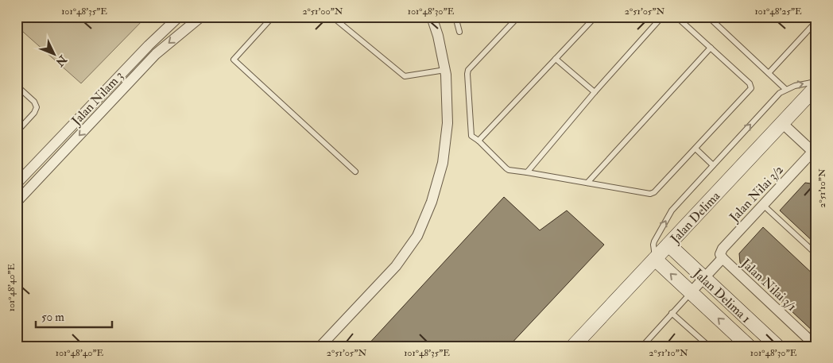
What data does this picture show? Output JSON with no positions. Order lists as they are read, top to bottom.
{
  "streets": {
    "street": [
      "Jalan Nilam 3",
      "Jalan Nilai 3/2",
      "Jalan Delima",
      "Jalan Nilai 3/1",
      "Jalan Delima 1"
    ]
  },
  "crossings": [
    ["Jalan Nilai 3/2", "Jalan Nilai 3/1"],
    ["Jalan Delima", "Jalan Delima 1"]
  ],
  "scale_bar": "50 m",
  "north": "bottom right",
  "coordinates": [
    "101°48'35\"E",
    "2°51'00\"N",
    "101°48'30\"E",
    "2°51'05\"N",
    "101°48'25\"E",
    "2°51'10\"N",
    "101°48'40\"E"
  ]
}
